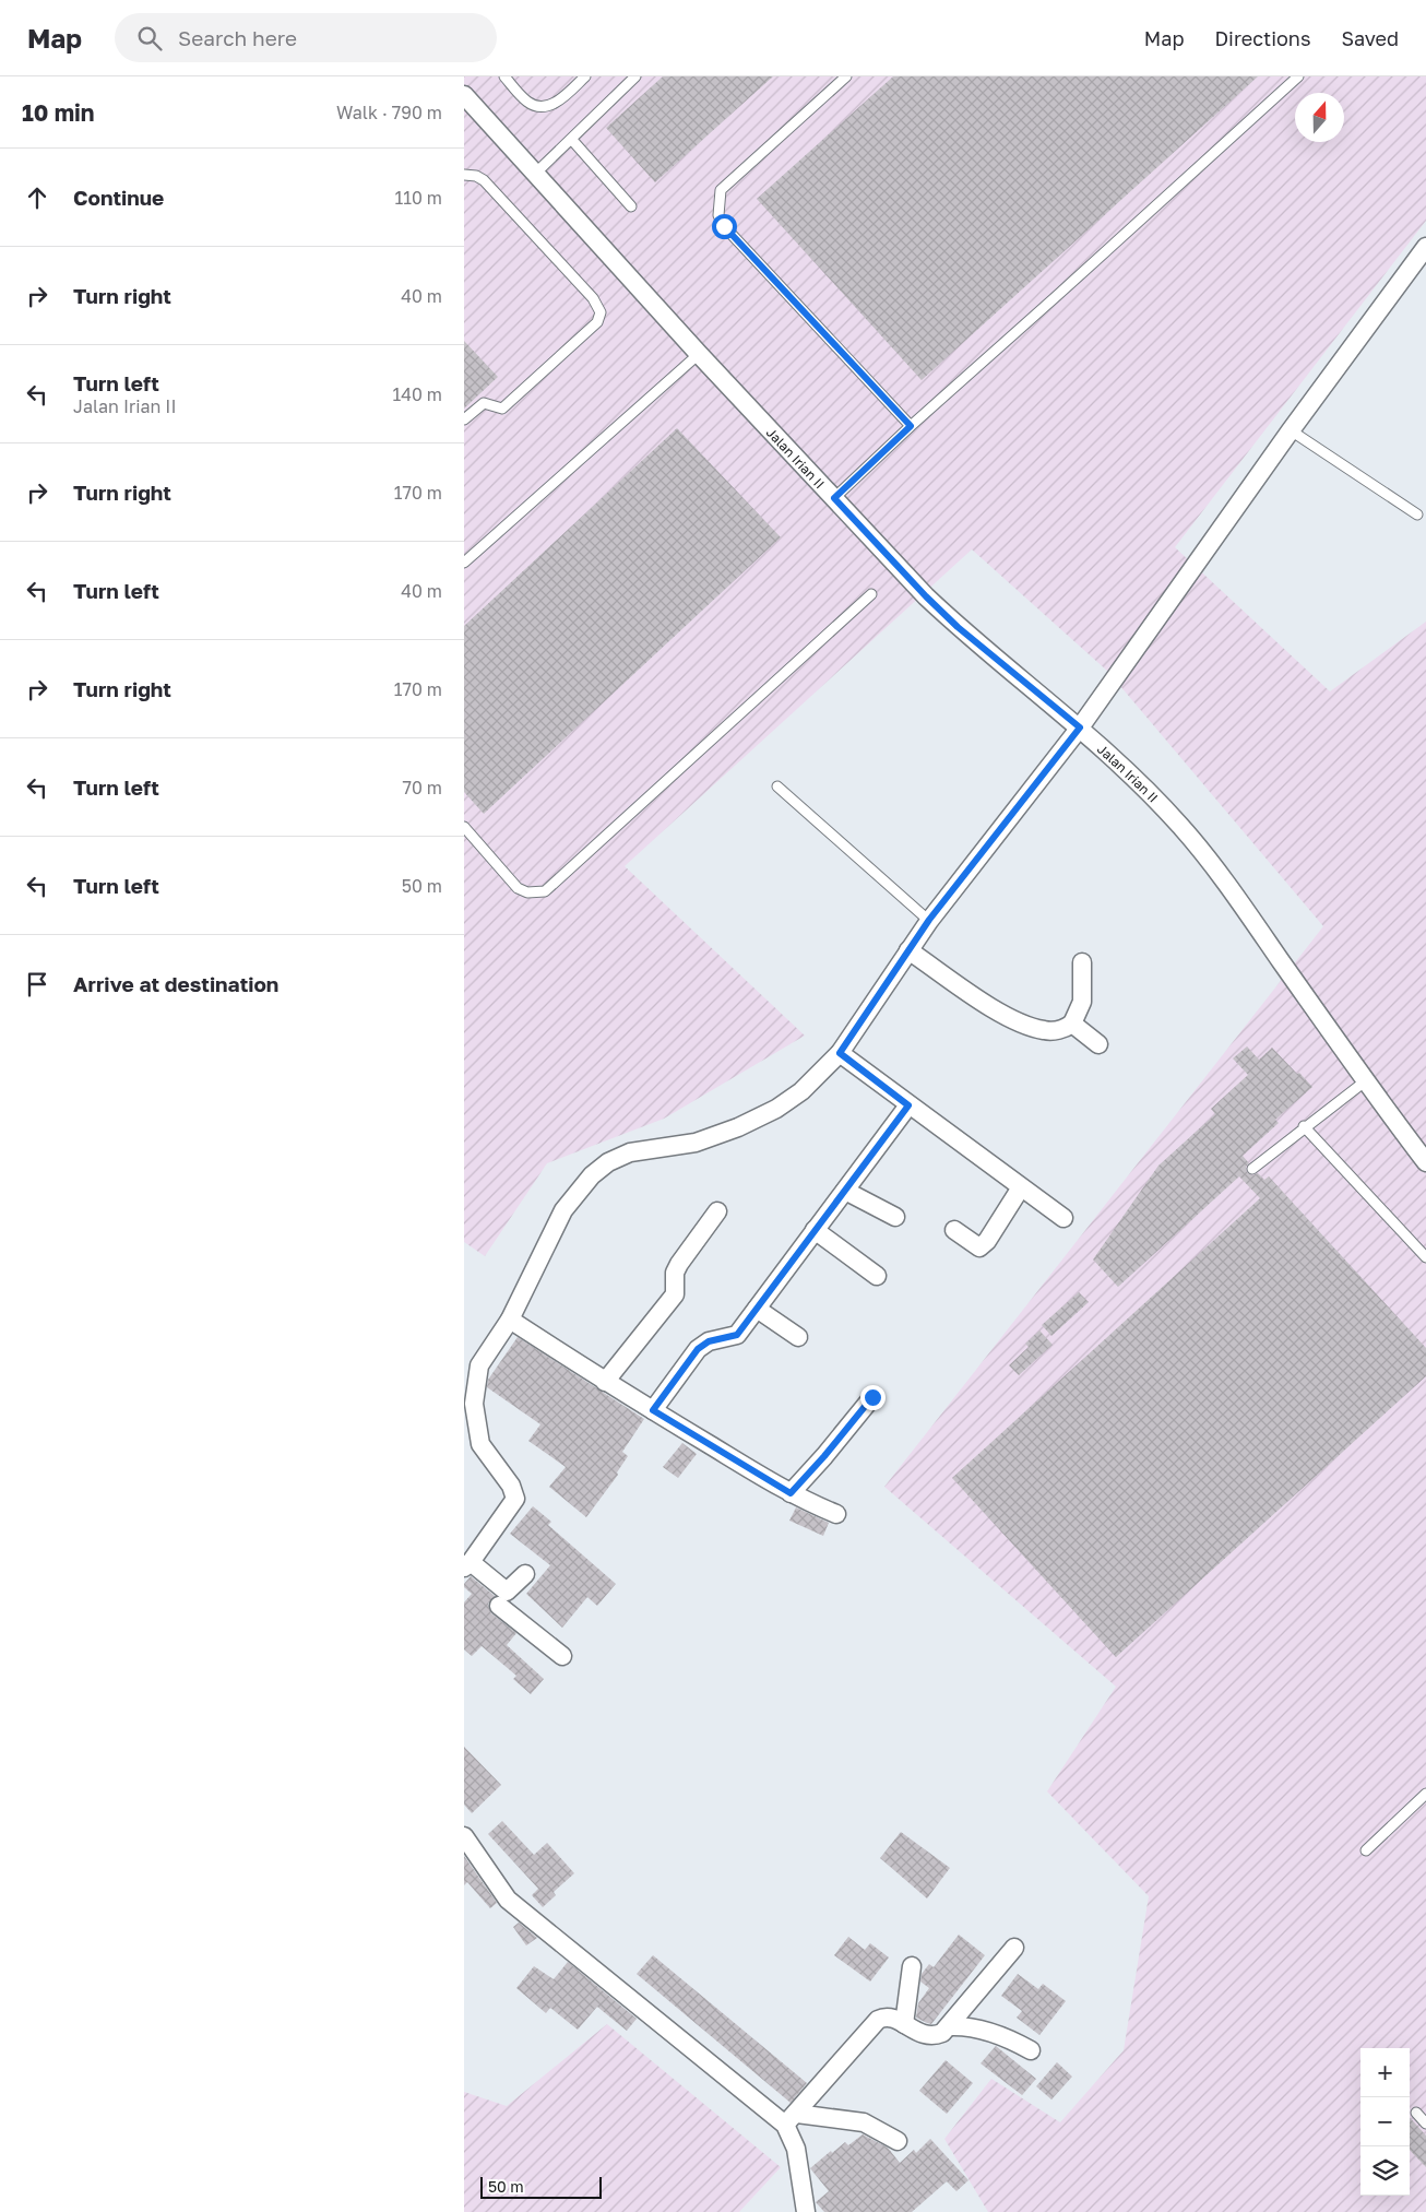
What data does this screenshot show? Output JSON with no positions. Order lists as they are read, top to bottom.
{
  "streets": {
    "street": ["Jalan Irian II"]
  },
  "scale_bar": "50 m",
  "north": "top",
  "page": {
    "header": "Map",
    "search": "Search here",
    "nav": ["Map", "Directions", "Saved"],
    "heading": ["10 min", "Walk · 790 m"],
    "list": [
      ["Continue", "110 m"],
      ["Turn right", "40 m"],
      ["Turn left", "Jalan Irian II", "140 m"],
      ["Turn right", "170 m"],
      ["Turn left", "40 m"],
      ["Turn right", "170 m"],
      ["Turn left", "70 m"],
      ["Turn left", "50 m"],
      "Arrive at destination"
    ],
    "map_buttons": ["+", "−"],
    "scale": "50 m"
  }
}
